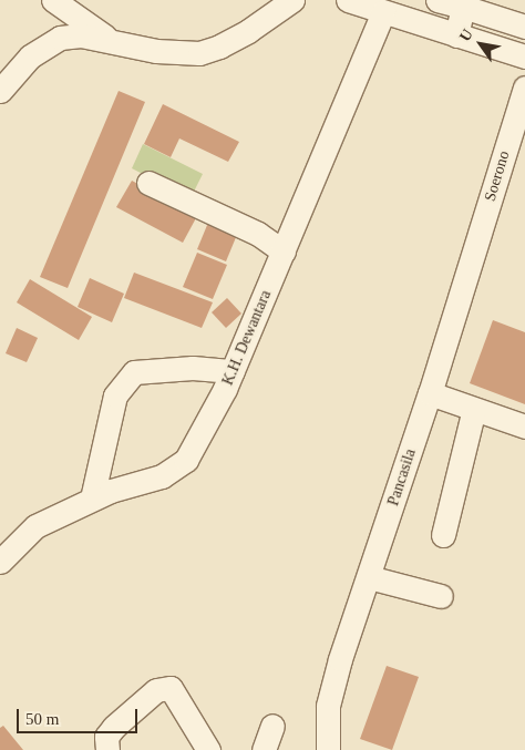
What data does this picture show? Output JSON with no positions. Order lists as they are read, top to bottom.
{
  "streets": {
    "street": ["Soerono", "K.H. Dewantara", "Pancasila"]
  },
  "crossings": [
    ["Soerono", "Pancasila"]
  ],
  "scale_bar": "50 m",
  "north": "top left"
}
